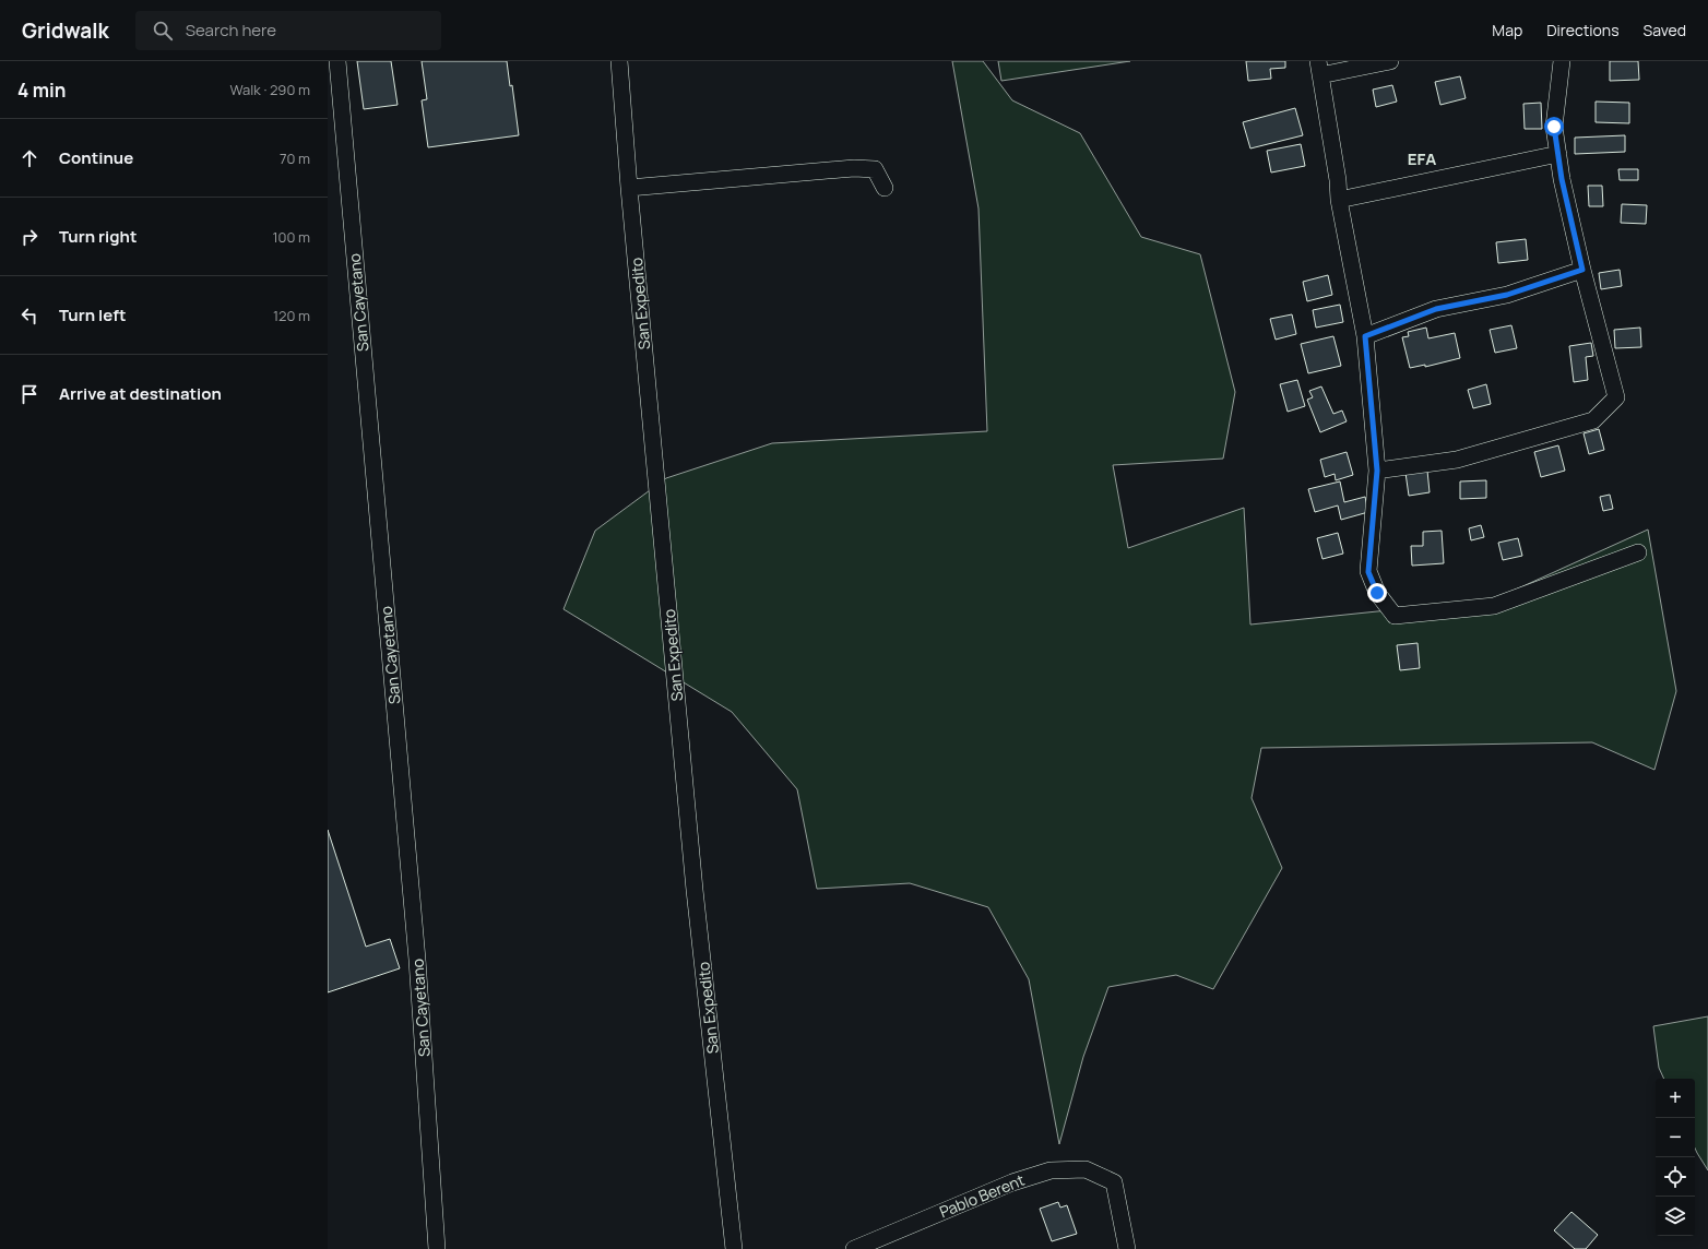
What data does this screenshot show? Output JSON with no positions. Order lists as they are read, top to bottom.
{
  "streets": {
    "street": ["San Cayetano", "San Expedito", "Pablo Berent"]
  },
  "districts": ["EFA"],
  "page": {
    "header": "Gridwalk",
    "search": "Search here",
    "nav": ["Map", "Directions", "Saved"],
    "heading": ["4 min", "Walk · 290 m"],
    "list": [
      ["Continue", "70 m"],
      ["Turn right", "100 m"],
      ["Turn left", "120 m"],
      "Arrive at destination"
    ],
    "map_buttons": ["+", "−"]
  }
}
